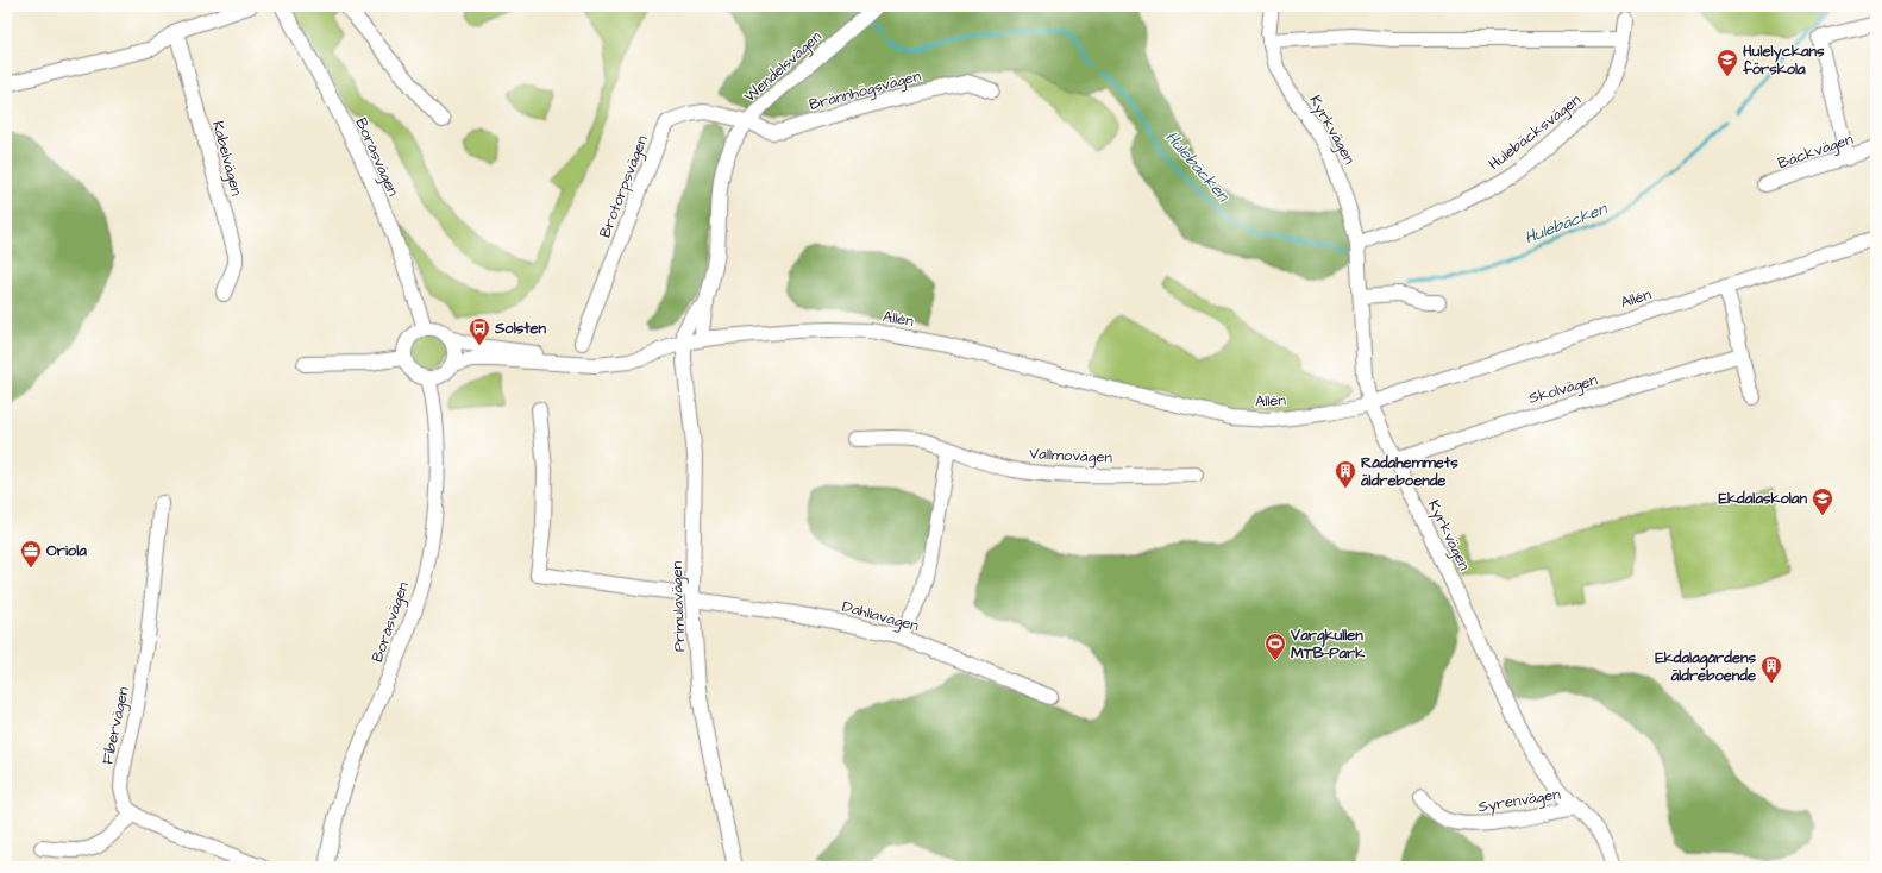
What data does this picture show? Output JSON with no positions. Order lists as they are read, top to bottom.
{
  "streets": {
    "street": [
      "Wendelsvägen",
      "Brännhögsvägen",
      "Kyrkvägen",
      "Hulebäcksvägen",
      "Bäckvägen",
      "Boråsvägen",
      "Kabelvägen",
      "Brotorpsvägen",
      "Allén",
      "Skolvägen",
      "Vallmovägen",
      "Primulavägen",
      "Dahliavägen",
      "Fibervägen",
      "Syrenvägen"
    ]
  },
  "crossings": [
    ["Wendelsvägen", "Brännhögsvägen"],
    ["Wendelsvägen", "Brotorpsvägen"],
    ["Wendelsvägen", "Allén"],
    ["Brännhögsvägen", "Brotorpsvägen"],
    ["Kyrkvägen", "Hulebäcksvägen"],
    ["Kyrkvägen", "Allén"],
    ["Kyrkvägen", "Skolvägen"],
    ["Kyrkvägen", "Syrenvägen"],
    ["Boråsvägen", "Allén"],
    ["Allén", "Primulavägen"],
    ["Primulavägen", "Dahliavägen"]
  ],
  "water": ["Hulebäcken"],
  "places": {
    "school or university": ["Hulelyckans förskola", "Ekdalaskolan"],
    "bus stop": ["Solsten"],
    "building": ["Rådahemmets äldreboende", "Ekdalagårdens äldreboende"],
    "office": ["Oriola"],
    "sports": ["Vargkullen MTB-Park"]
  }
}
